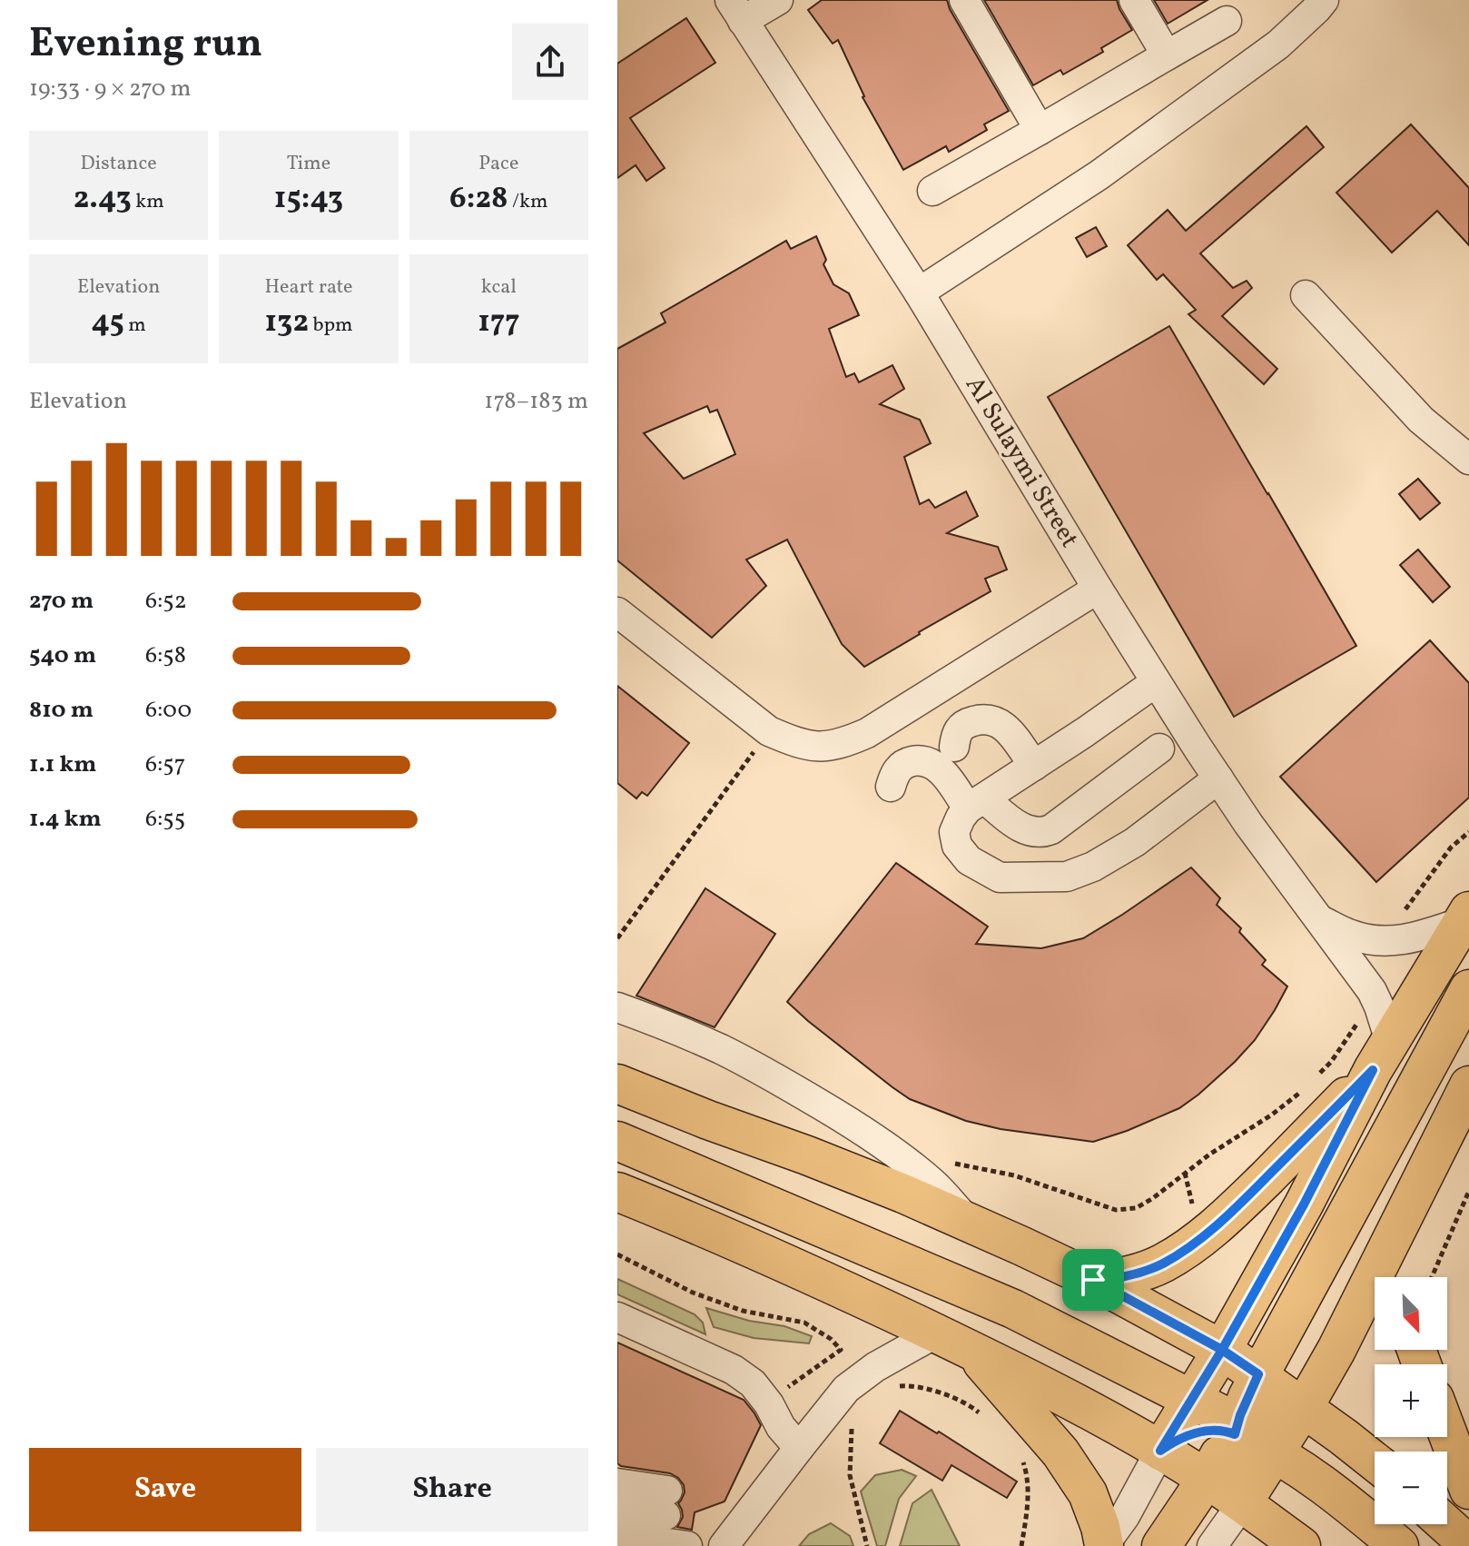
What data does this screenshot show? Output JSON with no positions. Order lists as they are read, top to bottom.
{
  "streets": {
    "street": ["Al Sulaymi Street"]
  },
  "north": "bottom right",
  "page": {
    "heading": ["Evening run", "19:33 · 9 × 270 m"],
    "stats": [
      ["Distance", "2.43 km"],
      ["Time", "15:43"],
      ["Pace", "6:28 /km"],
      ["Elevation", "45 m"],
      ["Heart rate", "132 bpm"],
      ["kcal", "177"]
    ],
    "chart": ["Elevation", "178–183 m"],
    "list": [
      {
        "name": "270 m",
        "note": "6:52"
      },
      {
        "name": "540 m",
        "note": "6:58"
      },
      {
        "name": "810 m",
        "note": "6:00"
      },
      {
        "name": "1.1 km",
        "note": "6:57"
      },
      {
        "name": "1.4 km",
        "note": "6:55"
      }
    ],
    "map_buttons": ["+", "−"],
    "buttons": ["Save", "Share"]
  }
}
